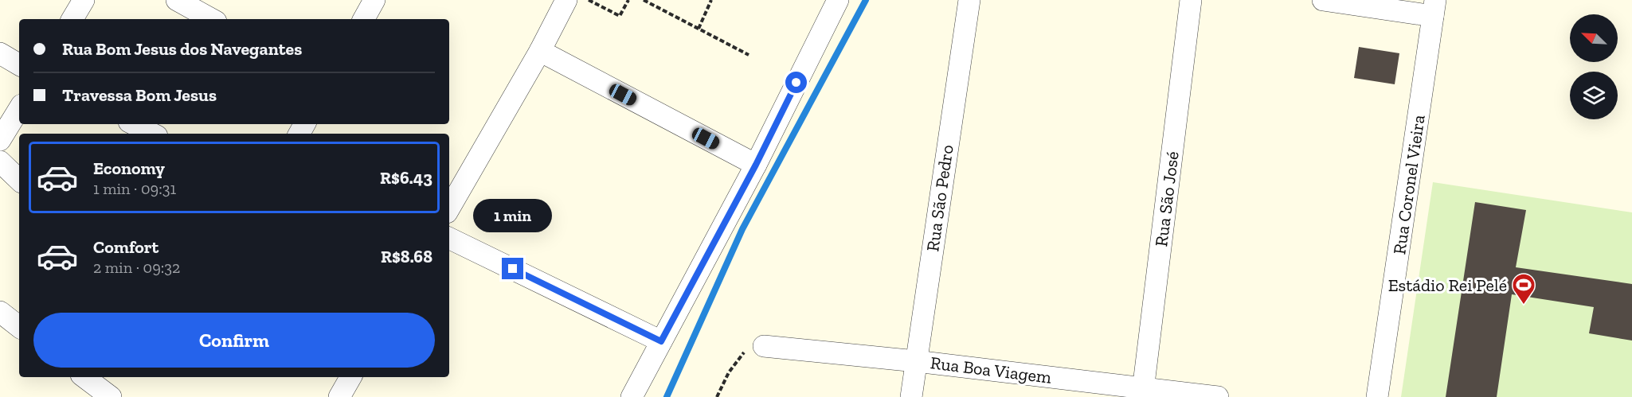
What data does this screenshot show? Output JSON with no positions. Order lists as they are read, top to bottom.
{
  "streets": {
    "street": [
      "Rua Coronel Vieira",
      "Rua São Pedro",
      "Rua São José",
      "Rua Boa Viagem"
    ]
  },
  "crossings": [
    ["Rua São Pedro", "Rua Boa Viagem"],
    ["Rua São José", "Rua Boa Viagem"]
  ],
  "places": {
    "sports": ["Estádio Rei Pelé"]
  },
  "north": "top left",
  "page": {
    "banner": ["Rua Bom Jesus dos Navegantes", "Travessa Bom Jesus"],
    "list": [
      {
        "name": "Economy",
        "note": "1 min · 09:31",
        "value": "R$6.43"
      },
      {
        "name": "Comfort",
        "note": "2 min · 09:32",
        "value": "R$8.68"
      }
    ],
    "bubble": "1 min",
    "buttons": "Confirm"
  }
}
